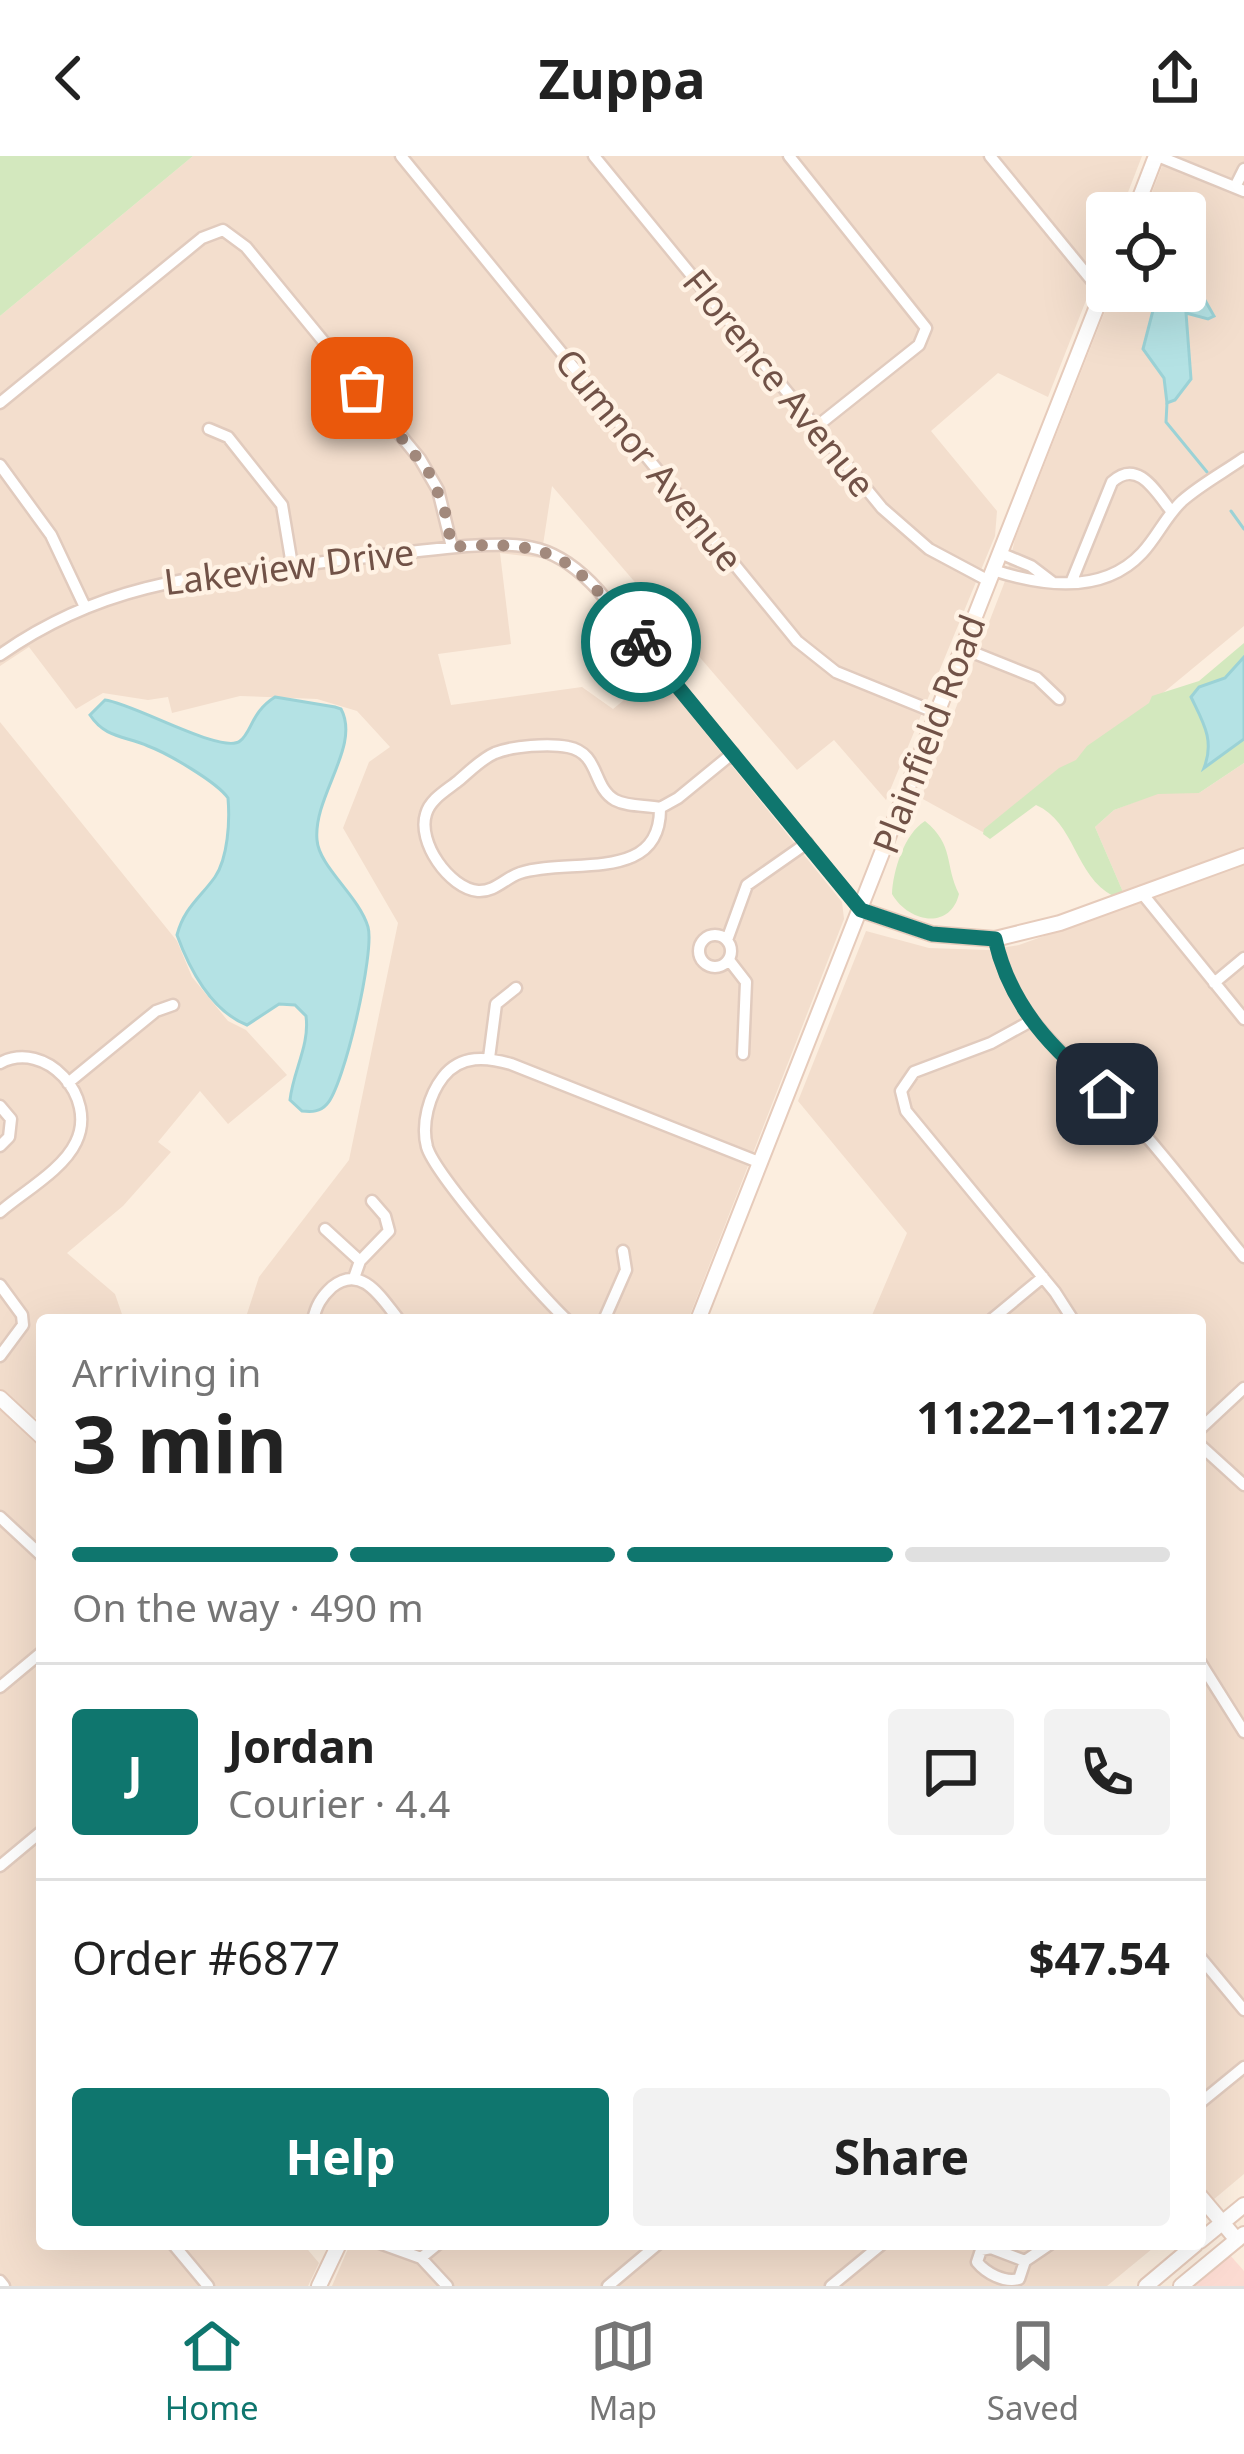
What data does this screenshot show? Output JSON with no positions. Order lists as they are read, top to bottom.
{
  "streets": {
    "main road": ["Plainfield Road"],
    "street": ["Florence Avenue", "Cumnor Avenue", "Lakeview Drive"]
  },
  "crossings": [
    ["Florence Avenue", "Plainfield Road"],
    ["Cumnor Avenue", "Plainfield Road"],
    ["Lakeview Drive", "Plainfield Road"]
  ],
  "page": {
    "header": "Zuppa",
    "heading": ["3 min", "Arriving in", "11:22–11:27"],
    "panel": [
      "Jordan",
      "Courier · 4.4",
      "Order #6877",
      "$47.54"
    ],
    "bar": "On the way · 490 m",
    "round": "J",
    "buttons": ["Help", "Share"],
    "tabs": ["Home", "Map", "Saved"]
  }
}
